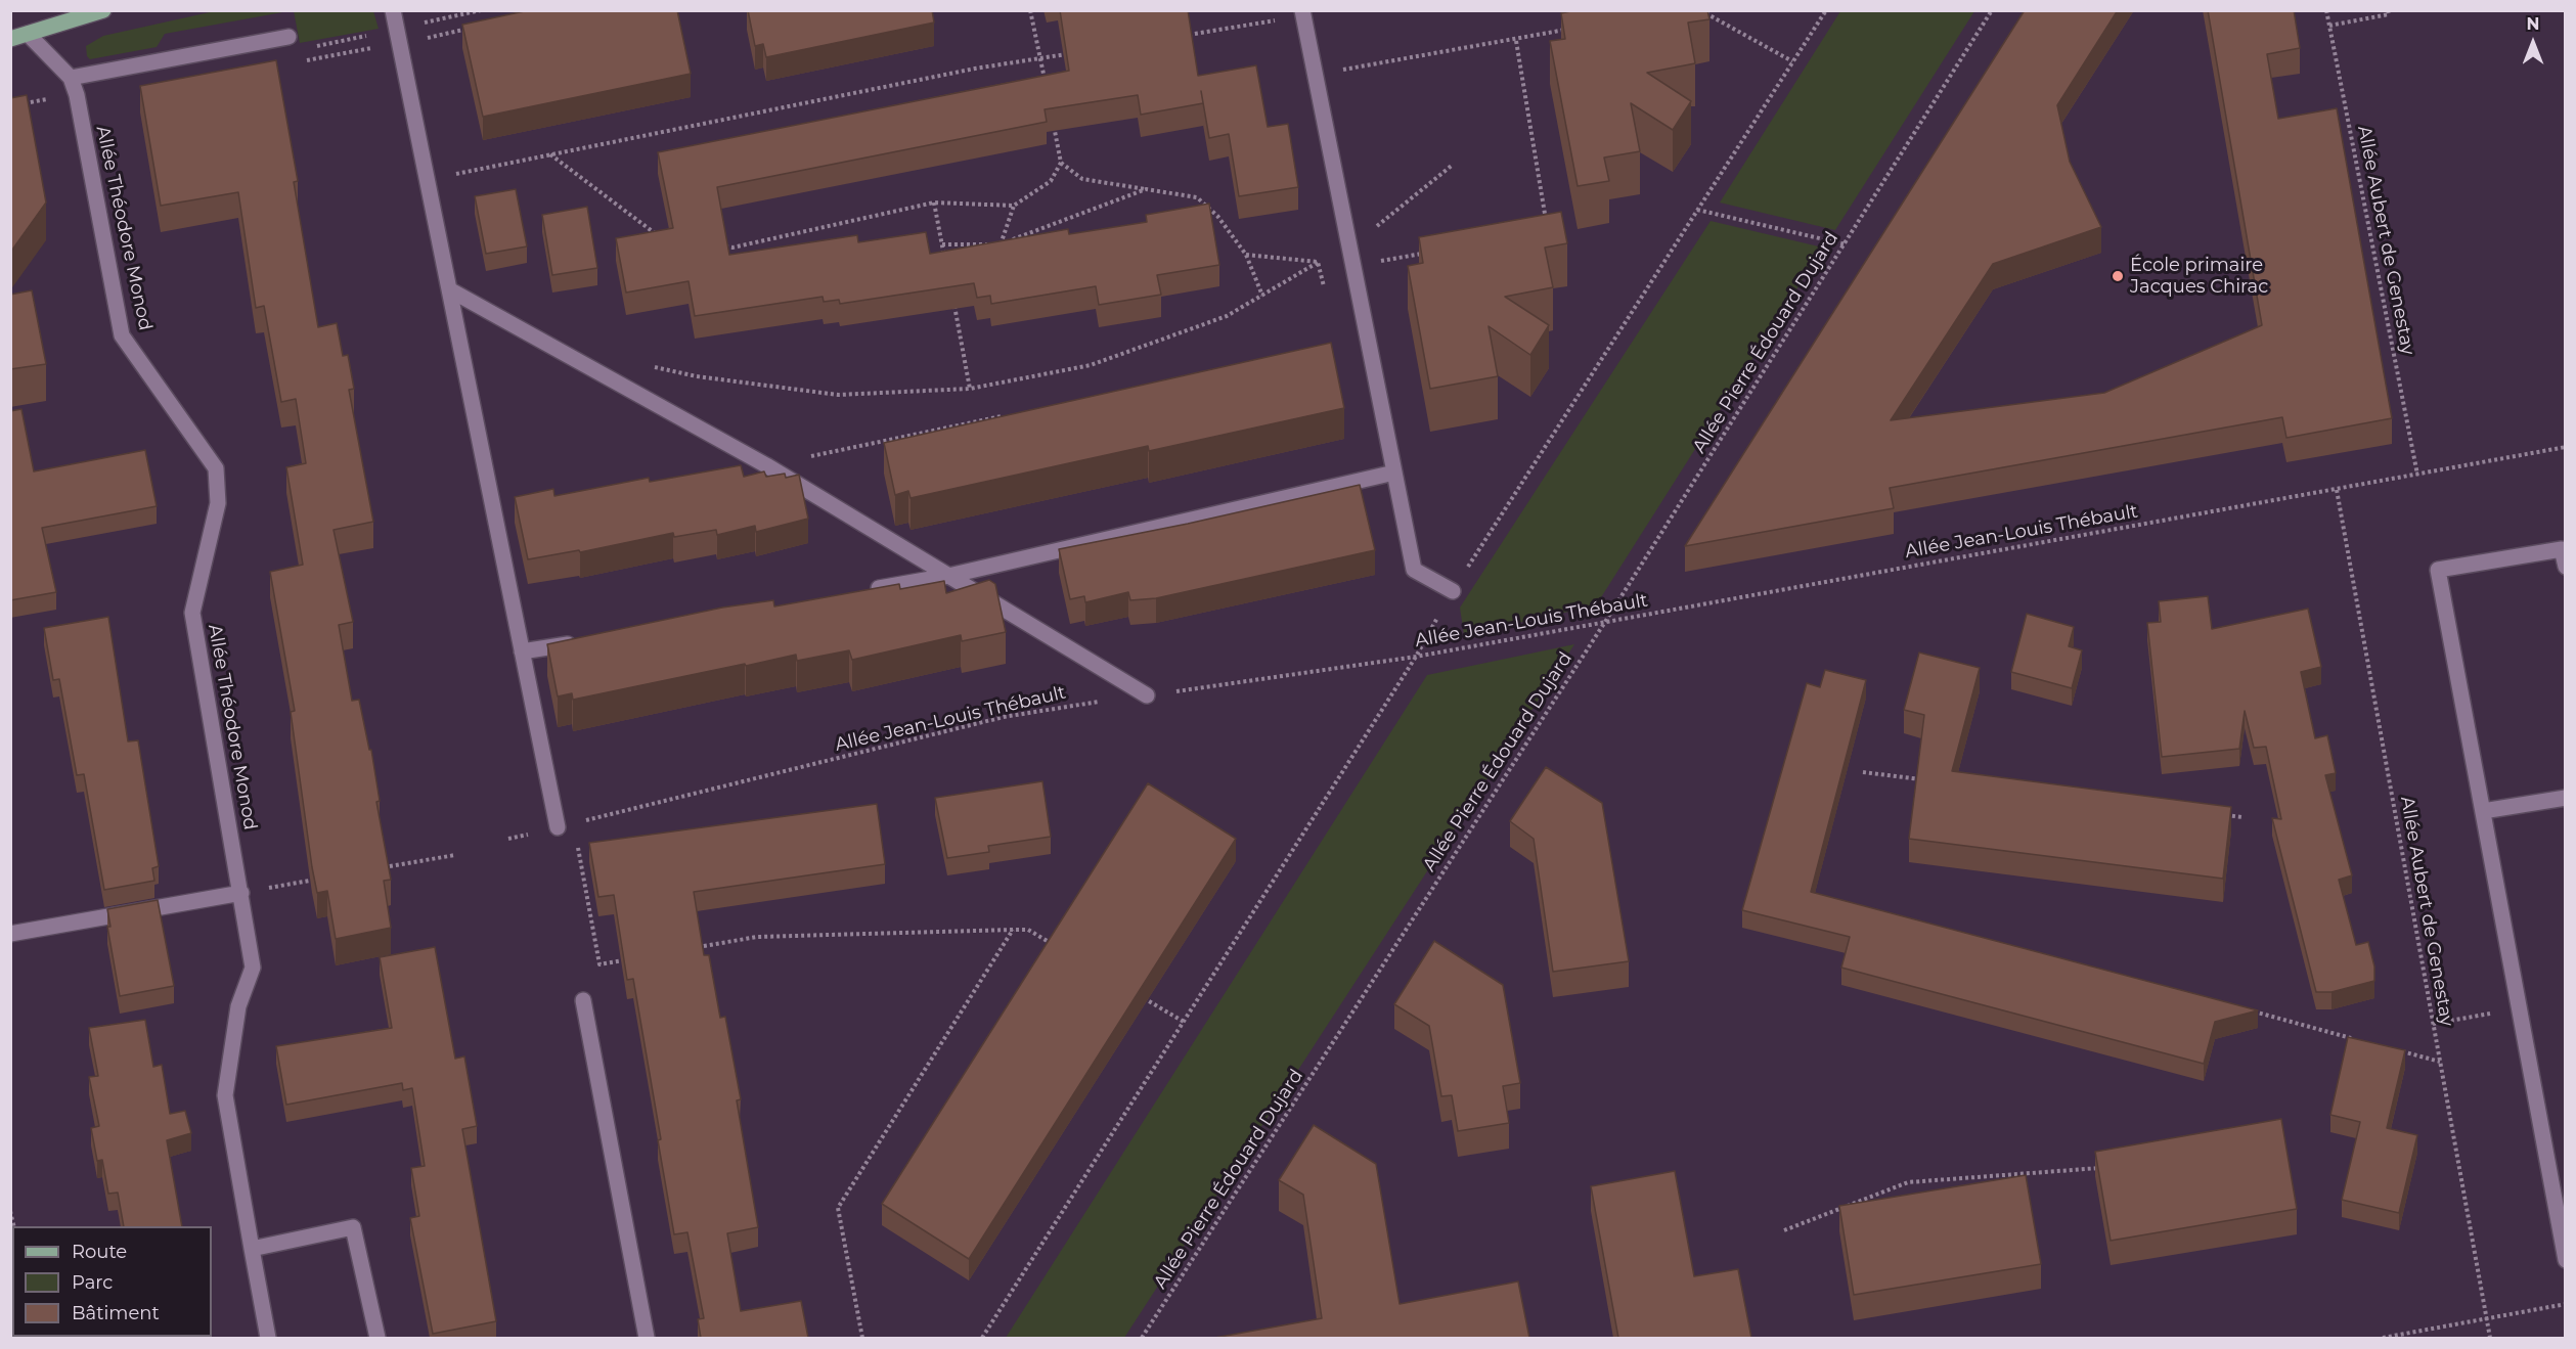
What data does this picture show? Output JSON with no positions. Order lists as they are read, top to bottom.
{
  "streets": {
    "street": ["Allée Théodore Monod"],
    "path": ["Allée Aubert de Genestay", "Allée Pierre Édouard Dujard", "Allée Jean-Louis Thébault"]
  },
  "crossings": [
    ["Allée Aubert de Genestay", "Allée Jean-Louis Thébault"],
    ["Allée Pierre Édouard Dujard", "Allée Jean-Louis Thébault"]
  ],
  "places": ["École primaire Jacques Chirac"],
  "legend": ["Route", "Parc", "Bâtiment"],
  "north": "top"
}
